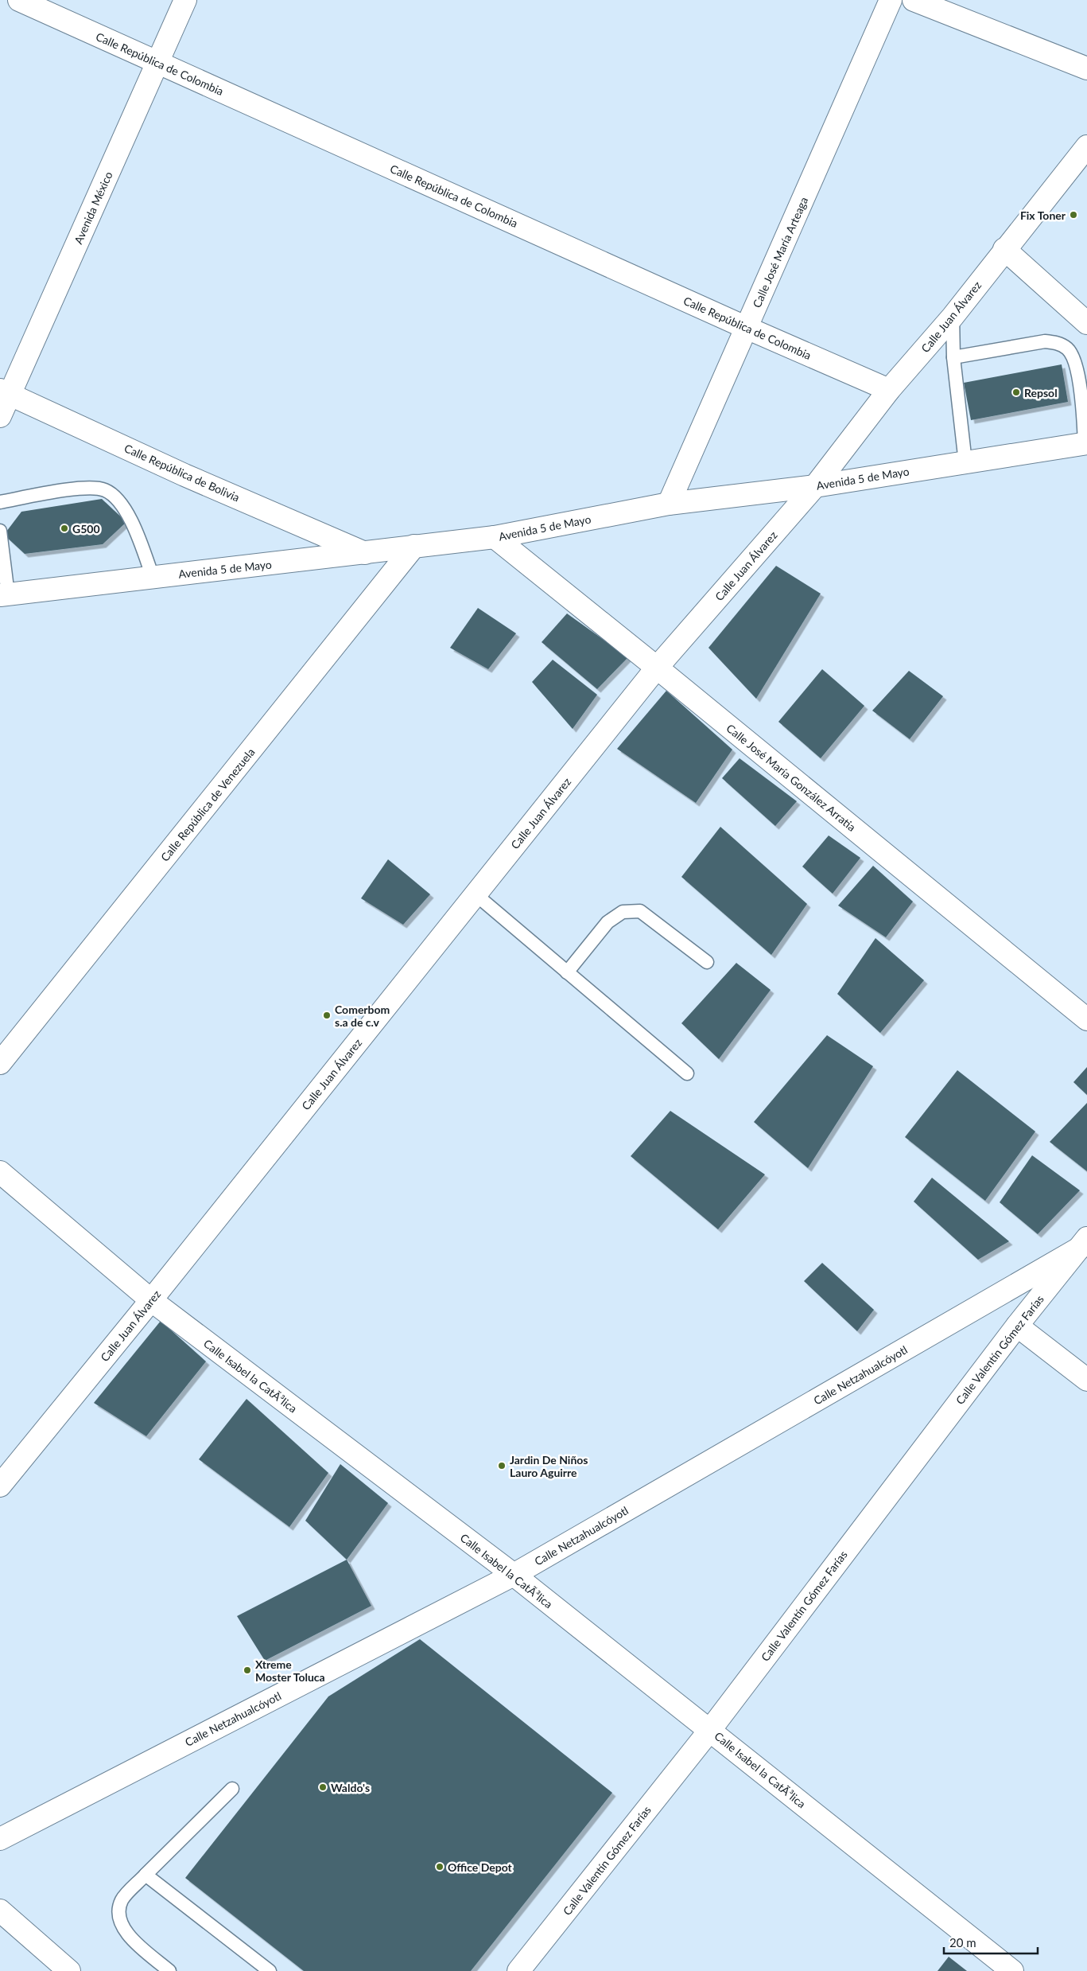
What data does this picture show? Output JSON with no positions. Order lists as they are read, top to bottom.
{
  "streets": {
    "street": [
      "Calle República de Colombia",
      "Avenida México",
      "Calle José María Arteaga",
      "Calle Juan Álvarez",
      "Calle República de Bolivia",
      "Avenida 5 de Mayo",
      "Calle José María González Arratia",
      "Calle República de Venezuela",
      "Calle Valentín Gómez Farías",
      "Calle Netzahualcóyotl",
      "Calle Isabel la CatÃ³lica"
    ]
  },
  "crossings": [
    ["Calle República de Colombia", "Avenida México"],
    ["Calle República de Colombia", "Calle José María Arteaga"],
    ["Calle República de Colombia", "Calle Juan Álvarez"],
    ["Avenida México", "Calle República de Bolivia"],
    ["Calle José María Arteaga", "Avenida 5 de Mayo"],
    ["Calle Juan Álvarez", "Avenida 5 de Mayo"],
    ["Calle Juan Álvarez", "Calle José María González Arratia"],
    ["Calle Juan Álvarez", "Calle Isabel la CatÃ³lica"],
    ["Calle República de Bolivia", "Avenida 5 de Mayo"],
    ["Avenida 5 de Mayo", "Calle José María González Arratia"],
    ["Avenida 5 de Mayo", "Calle República de Venezuela"],
    ["Calle Valentín Gómez Farías", "Calle Netzahualcóyotl"],
    ["Calle Valentín Gómez Farías", "Calle Isabel la CatÃ³lica"],
    ["Calle Netzahualcóyotl", "Calle Isabel la CatÃ³lica"]
  ],
  "places": [
    "Fix Toner",
    "Repsol",
    "G500",
    "Comerbom s.a de c.v",
    "Jardin De Niños Lauro Aguirre",
    "Xtreme Moster Toluca",
    "Waldo's",
    "Office Depot"
  ],
  "scale_bar": "20 m"
}
